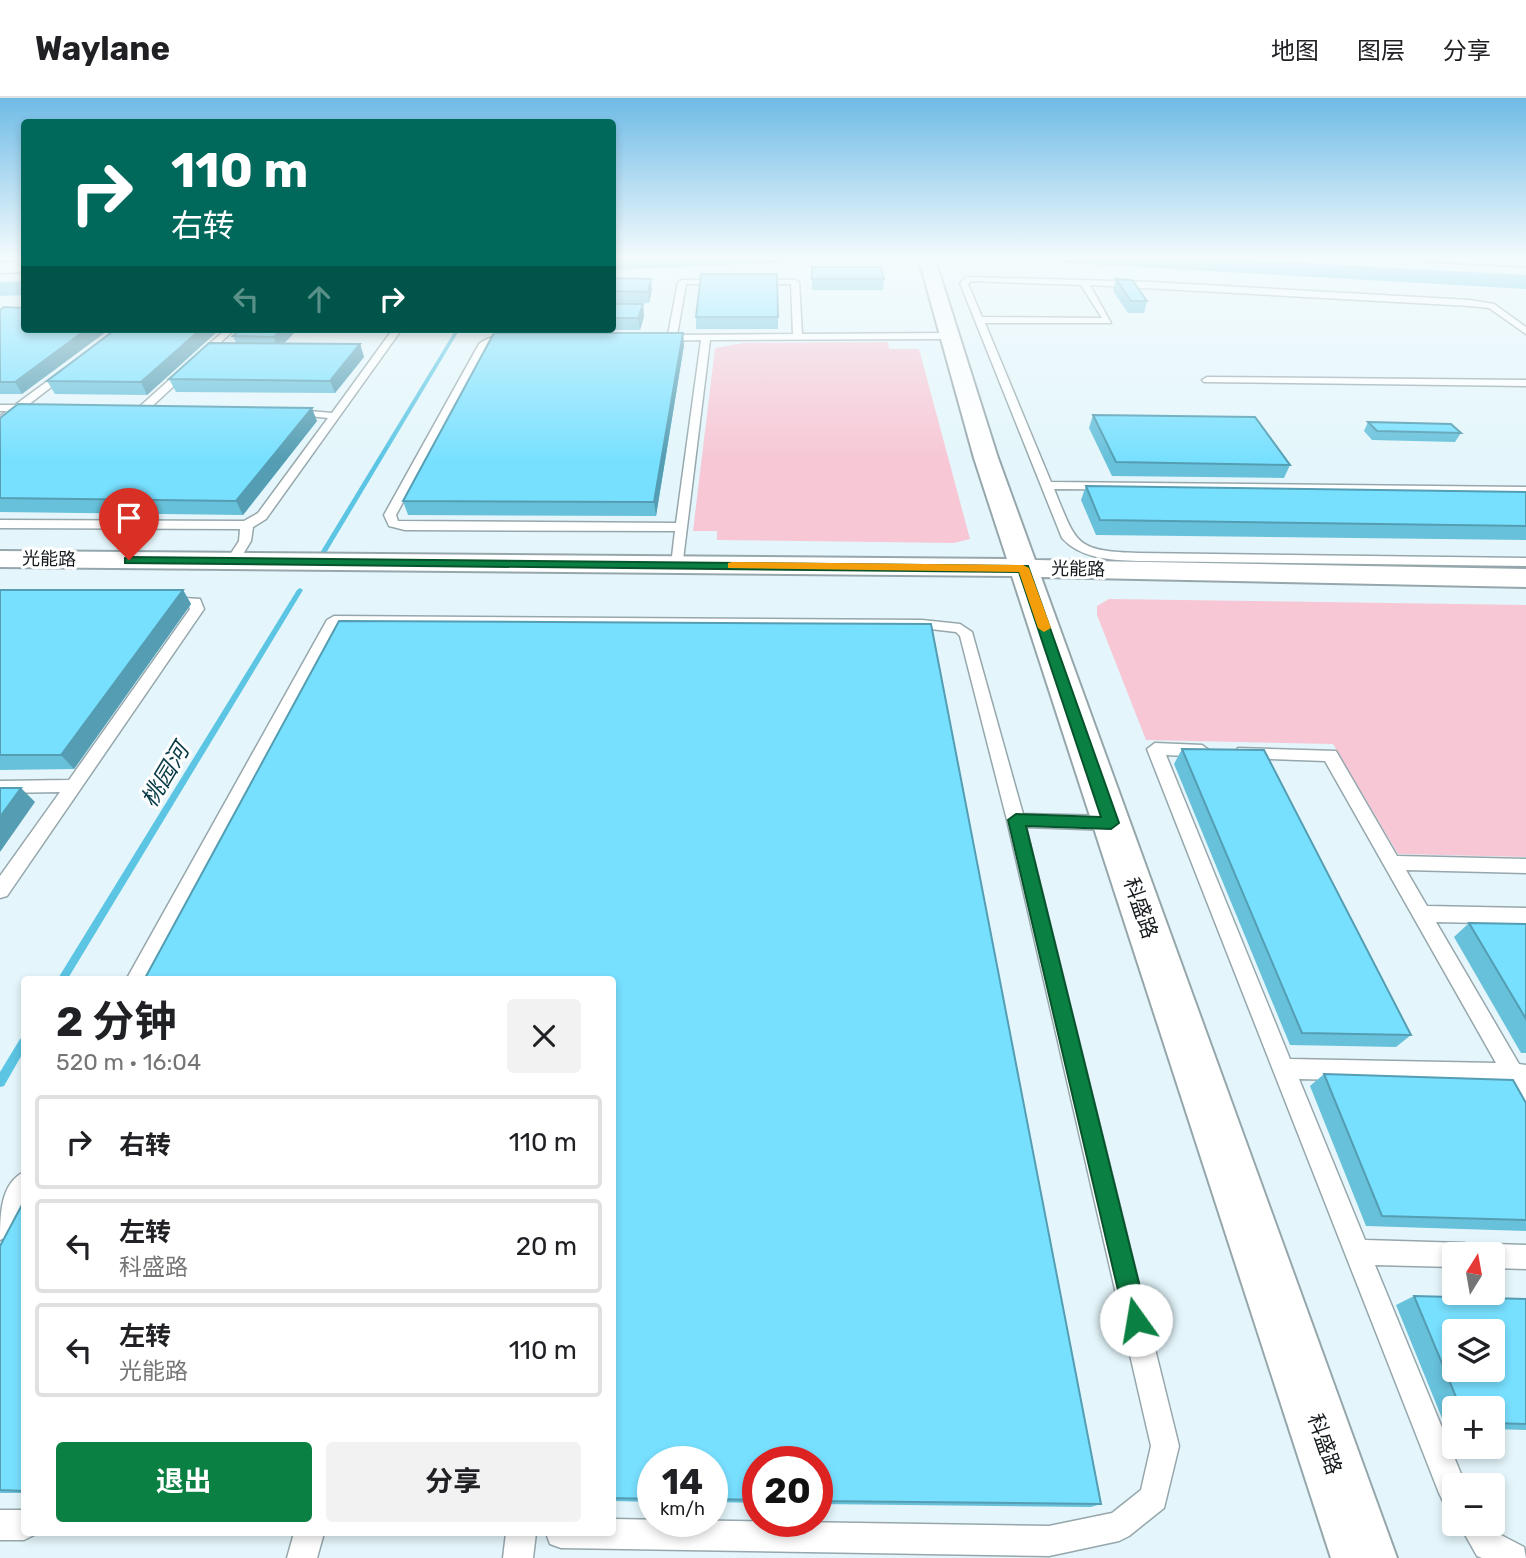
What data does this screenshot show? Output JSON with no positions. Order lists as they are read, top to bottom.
{
  "streets": {
    "street": ["光能路", "科盛路"]
  },
  "crossings": [
    ["光能路", "科盛路"]
  ],
  "water": ["桃园河"],
  "north": "top",
  "page": {
    "header": "Waylane",
    "nav": ["地图", "图层", "分享"],
    "turn": ["110 m", "右转"],
    "heading": ["2 分钟", "520 m · 16:04"],
    "list": [
      {
        "name": "右转",
        "value": "110 m"
      },
      {
        "name": "左转",
        "note": "科盛路",
        "value": "20 m"
      },
      {
        "name": "左转",
        "note": "光能路",
        "value": "110 m"
      }
    ],
    "map_buttons": ["+", "−"],
    "buttons": ["退出", "分享"],
    "speed": "14 km/h",
    "limit": "20"
  }
}
